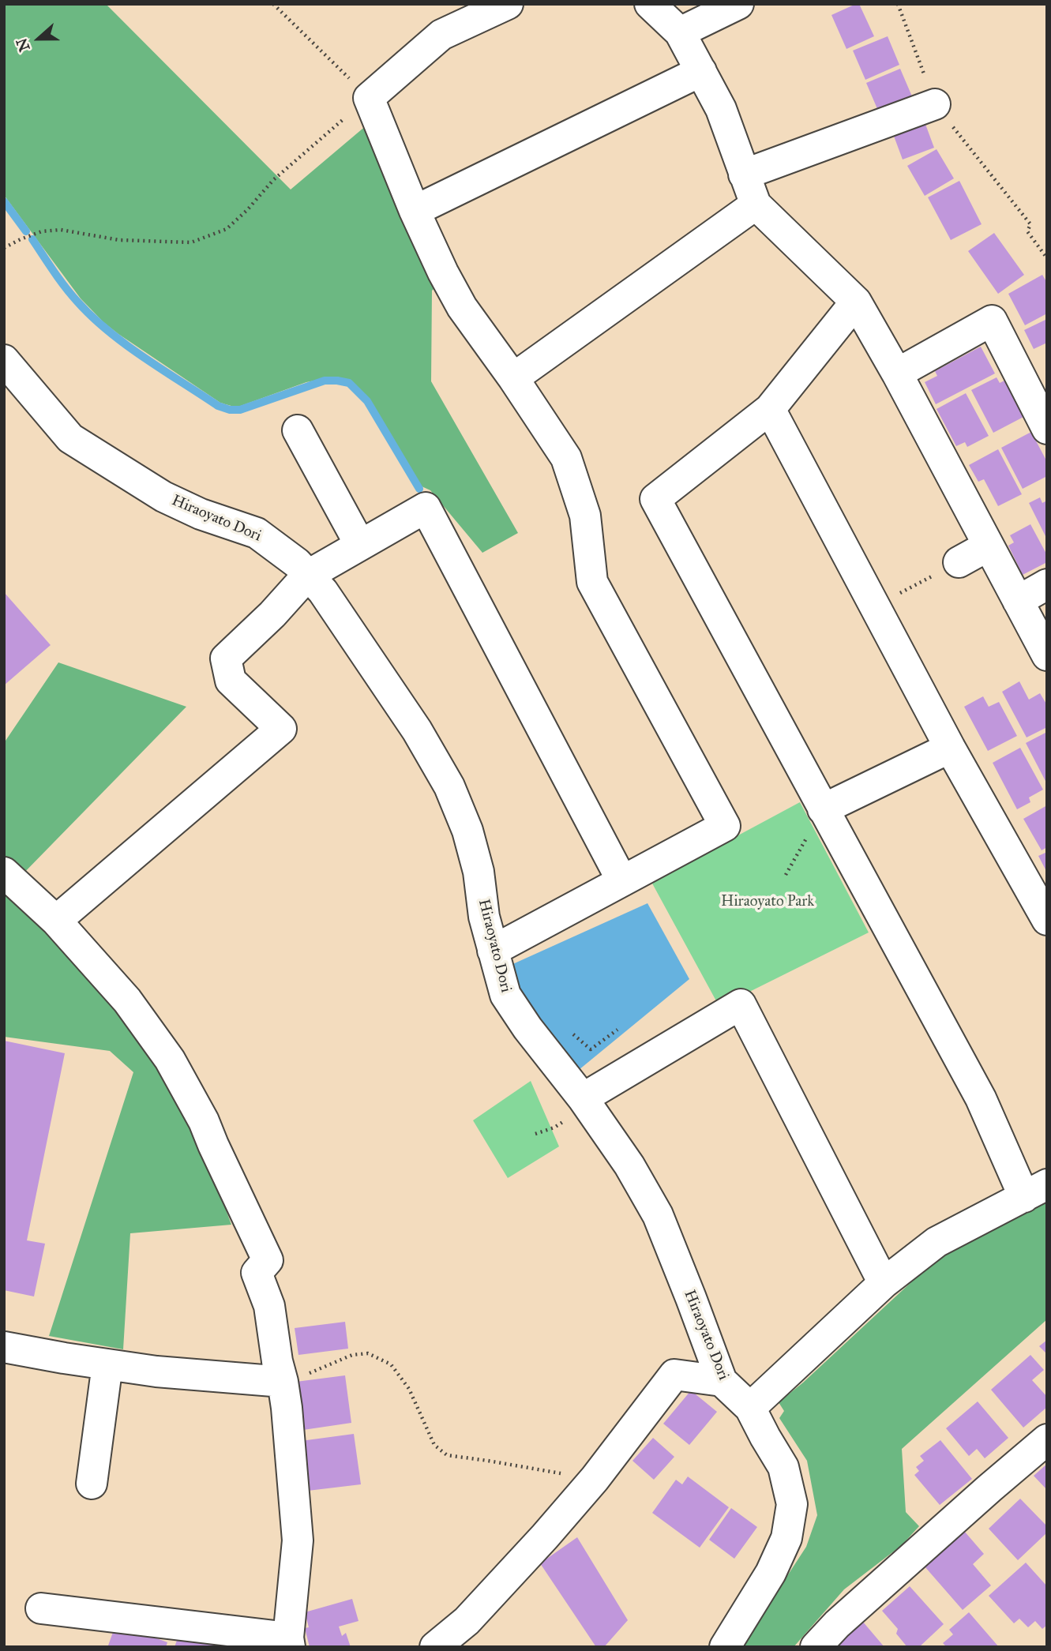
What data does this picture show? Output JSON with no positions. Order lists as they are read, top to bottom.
{
  "streets": {
    "street": ["Hiraoyato Dori"]
  },
  "parks": ["Hiraoyato Park"],
  "north": "left"
}
